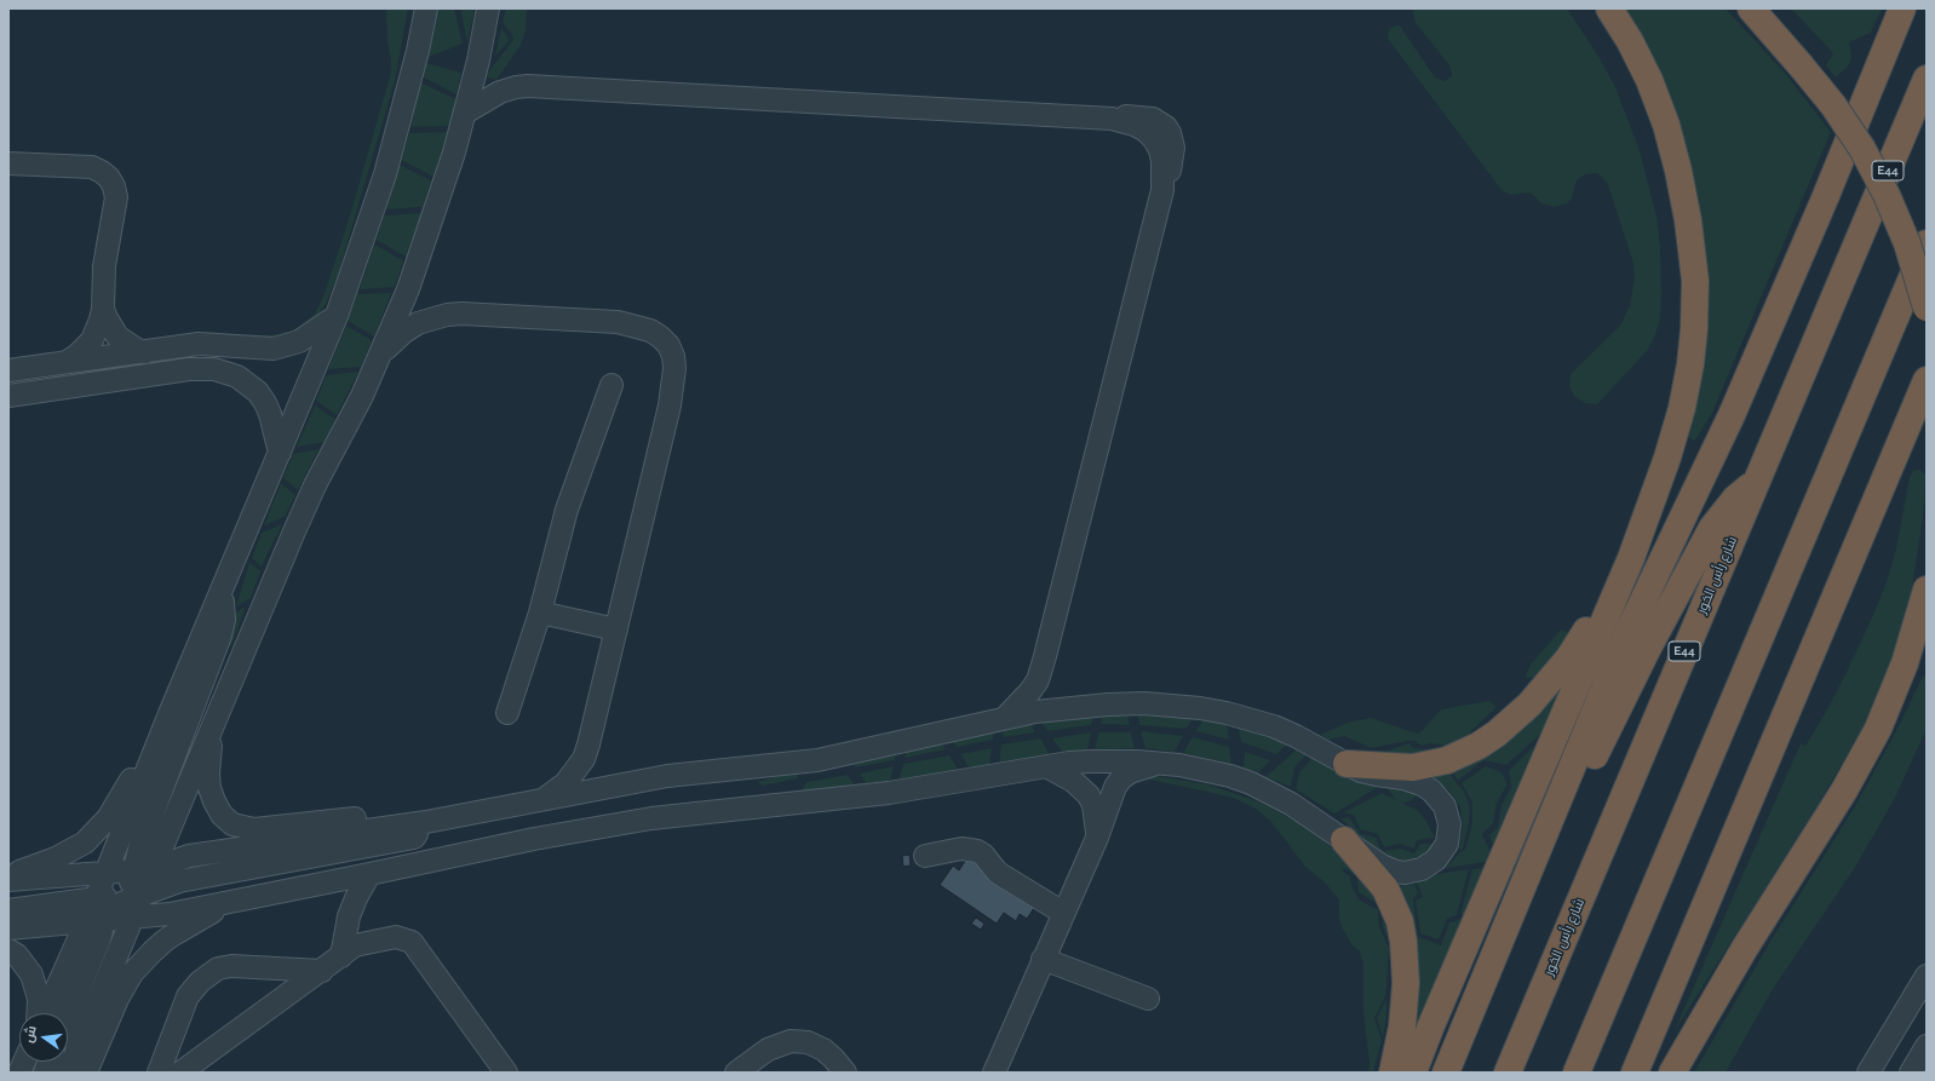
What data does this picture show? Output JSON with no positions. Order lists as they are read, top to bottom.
{
  "streets": {
    "highway": ["E44", "شارع رأس الخور"]
  },
  "north": "left"
}
